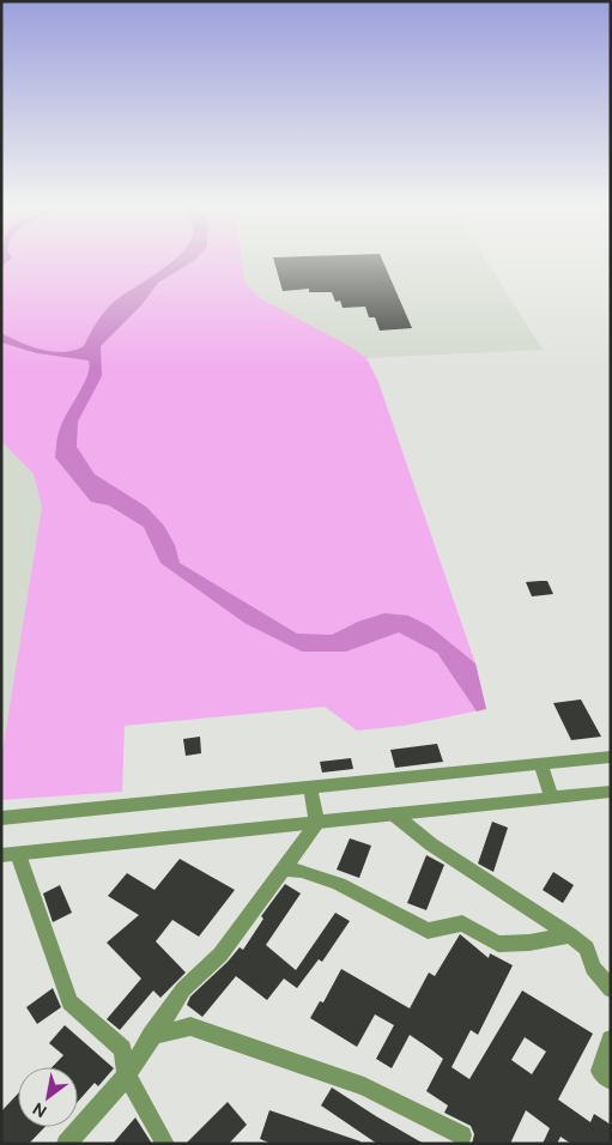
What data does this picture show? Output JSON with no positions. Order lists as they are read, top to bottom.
{
  "north": "bottom left"
}
